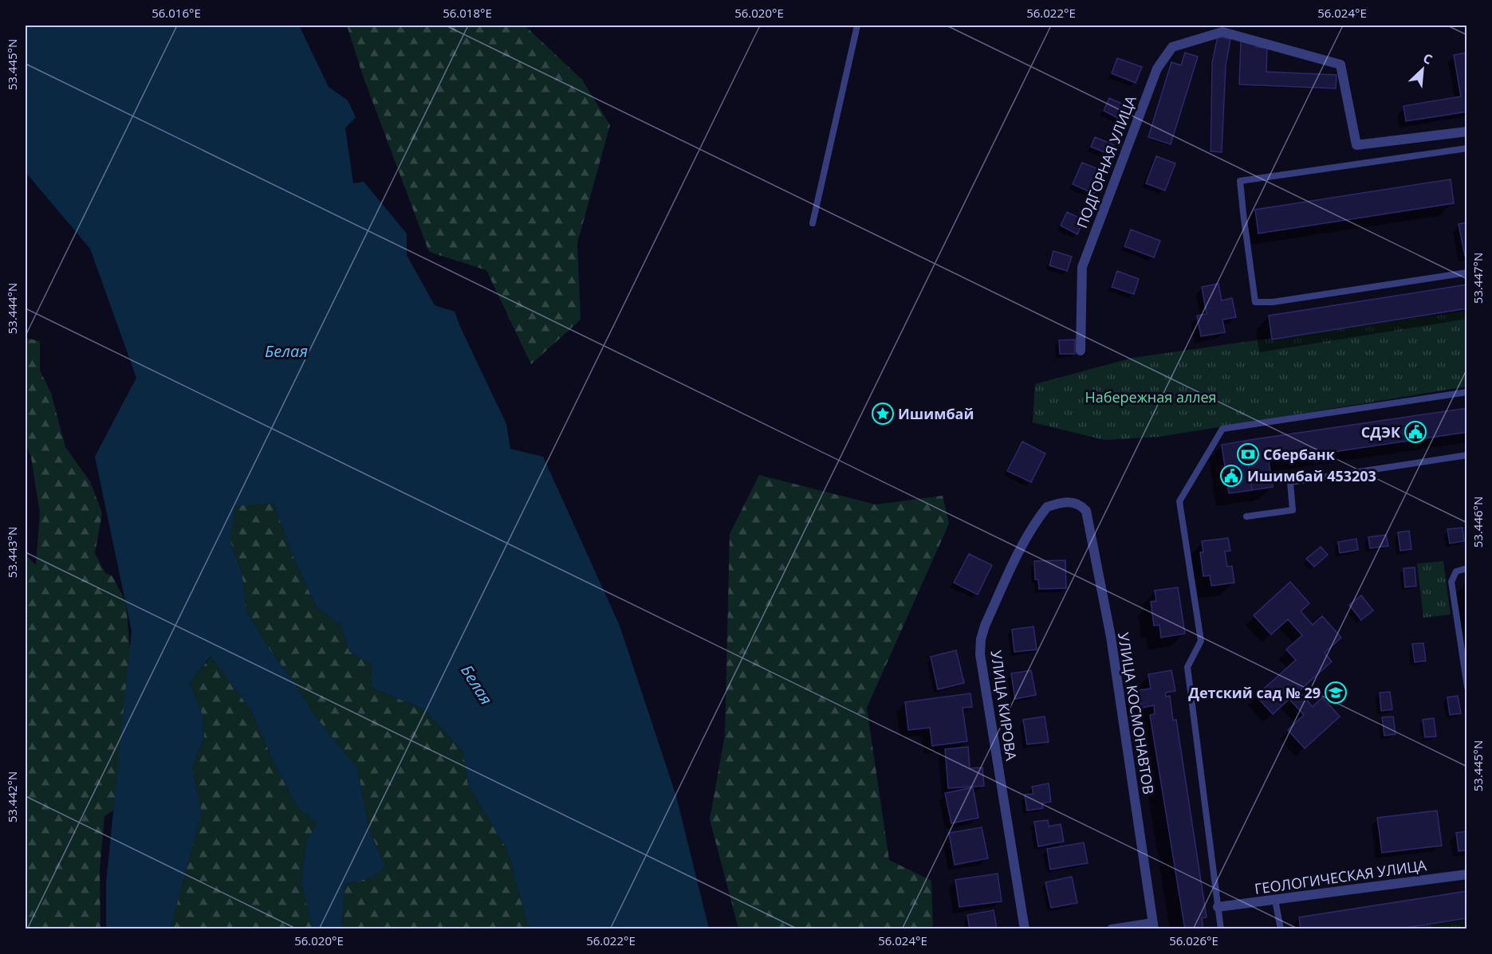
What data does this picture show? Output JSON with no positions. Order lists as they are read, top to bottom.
{
  "streets": {
    "street": [
      "ПОДГОРНАЯ УЛИЦА",
      "УЛИЦА КИРОВА",
      "УЛИЦА КОСМОНАВТОВ",
      "ГЕОЛОГИЧЕСКАЯ УЛИЦА"
    ]
  },
  "crossings": [
    ["УЛИЦА КИРОВА", "УЛИЦА КОСМОНАВТОВ"]
  ],
  "water": ["Белая"],
  "parks": ["Набережная аллея"],
  "places": {
    "place": ["Ишимбай"],
    "public building": ["СДЭК", "Ишимбай 453203"],
    "bank": ["Сбербанк"],
    "school or university": ["Детский сад № 29"]
  },
  "north": "top right",
  "coordinates": [
    "56.016°E",
    "56.018°E",
    "56.020°E",
    "56.022°E",
    "56.024°E",
    "53.445°N",
    "53.447°N",
    "53.444°N",
    "53.446°N",
    "53.443°N",
    "53.442°N",
    "56.026°E"
  ]
}
